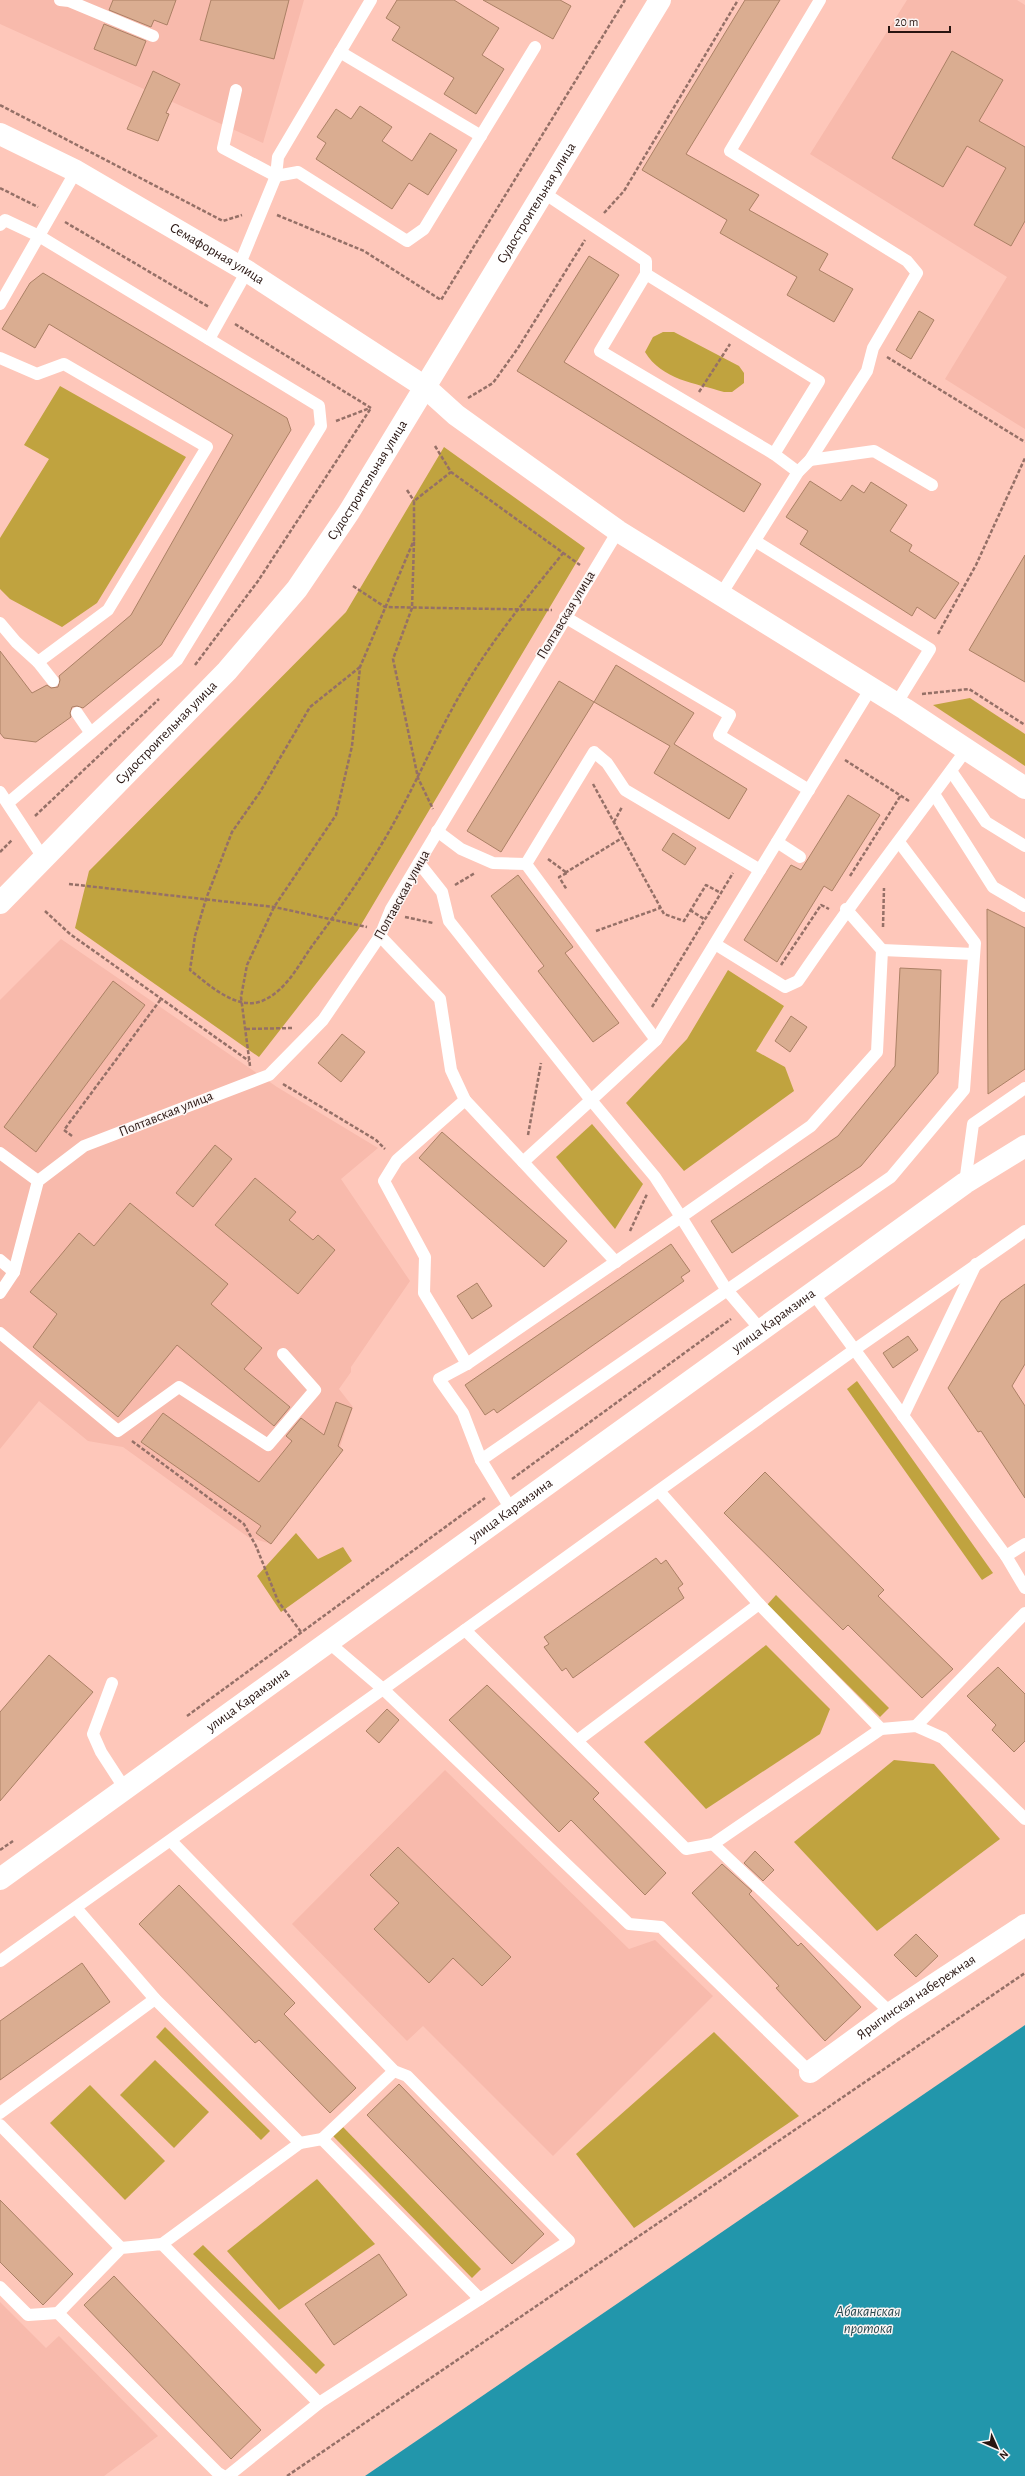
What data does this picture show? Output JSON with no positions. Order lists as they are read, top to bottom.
{
  "streets": {
    "street": [
      "Судостроительная улица",
      "Семафорная улица",
      "улица Карамзина",
      "Ярыгинская набережная"
    ],
    "lane": ["Полтавская улица"]
  },
  "crossings": [
    ["Судостроительная улица", "Семафорная улица"],
    ["Семафорная улица", "Полтавская улица"]
  ],
  "water": ["Абаканская протока"],
  "scale_bar": "20 m",
  "north": "bottom right"
}
